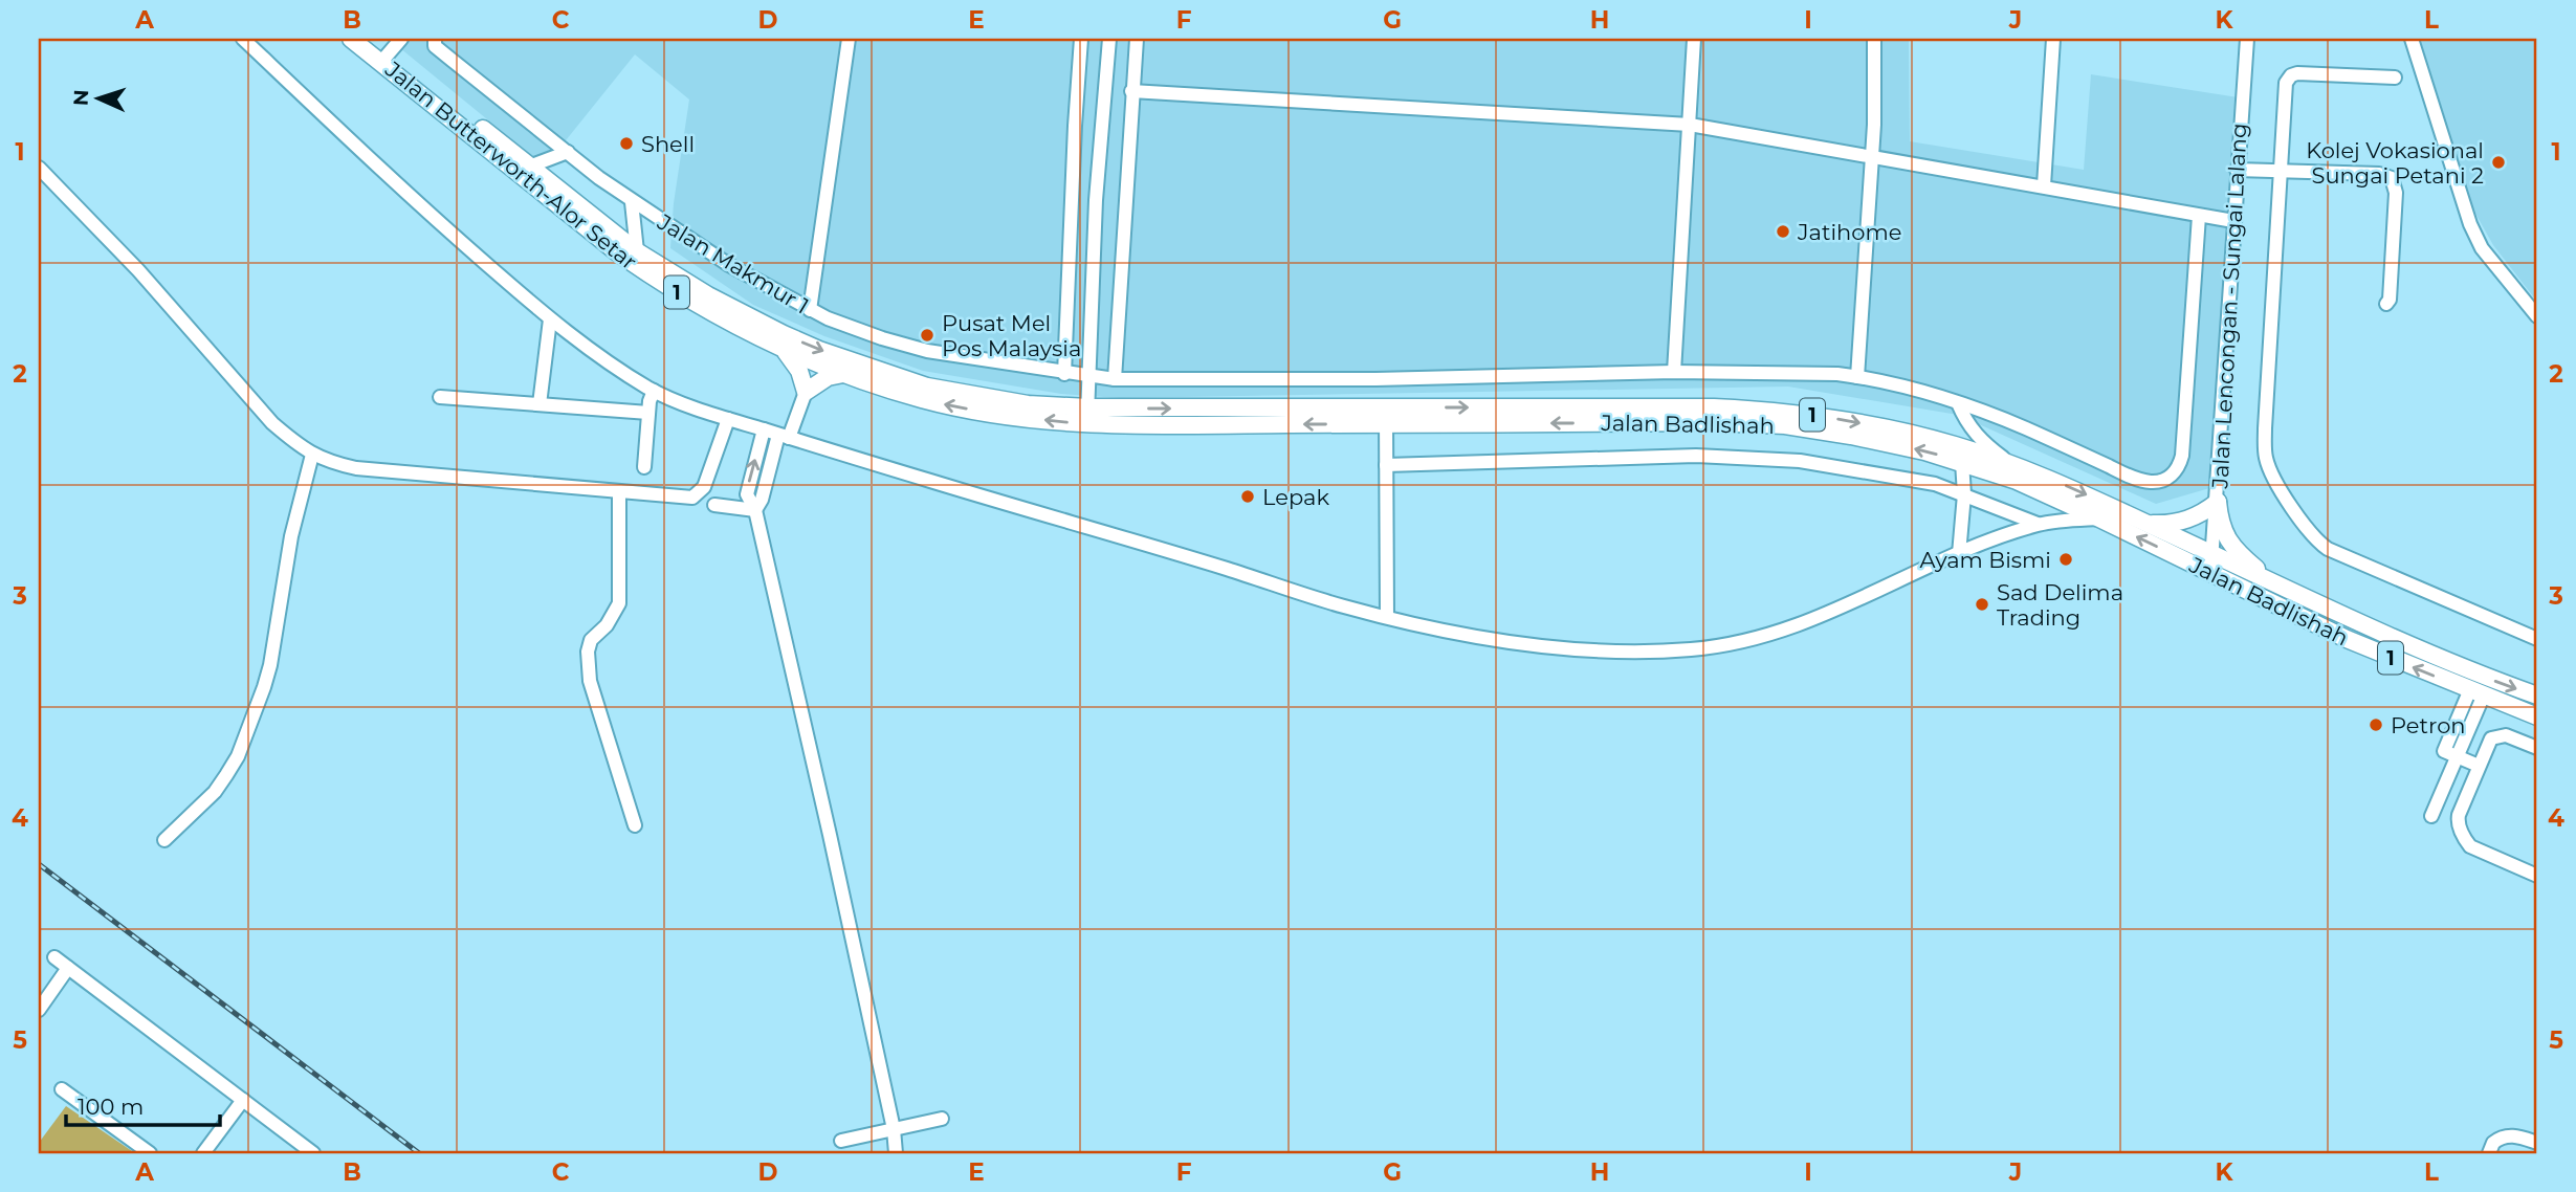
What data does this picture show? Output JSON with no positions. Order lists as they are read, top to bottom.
{
  "streets": {
    "main road": ["Jalan Butterworth-Alor Setar", "1", "Jalan Badlishah"],
    "street": ["Jalan Makmur 1", "Jalan Lencongan - Sungai Lalang"]
  },
  "crossings": [
    ["Jalan Butterworth-Alor Setar", "Jalan Badlishah"],
    ["Jalan Lencongan - Sungai Lalang", "Jalan Badlishah"]
  ],
  "places": [
    "Shell",
    "Kolej Vokasional Sungai Petani 2",
    "Jatihome",
    "Pusat Mel Pos Malaysia",
    "Lepak",
    "Ayam Bismi",
    "Sad Delima Trading",
    "Petron"
  ],
  "scale_bar": "100 m",
  "north": "left",
  "grid": {
    "columns": [
      "A",
      "B",
      "C",
      "D",
      "E",
      "F",
      "G",
      "H",
      "I",
      "J",
      "K",
      "L"
    ],
    "rows": [
      "1",
      "2",
      "3",
      "4",
      "5"
    ]
  }
}
